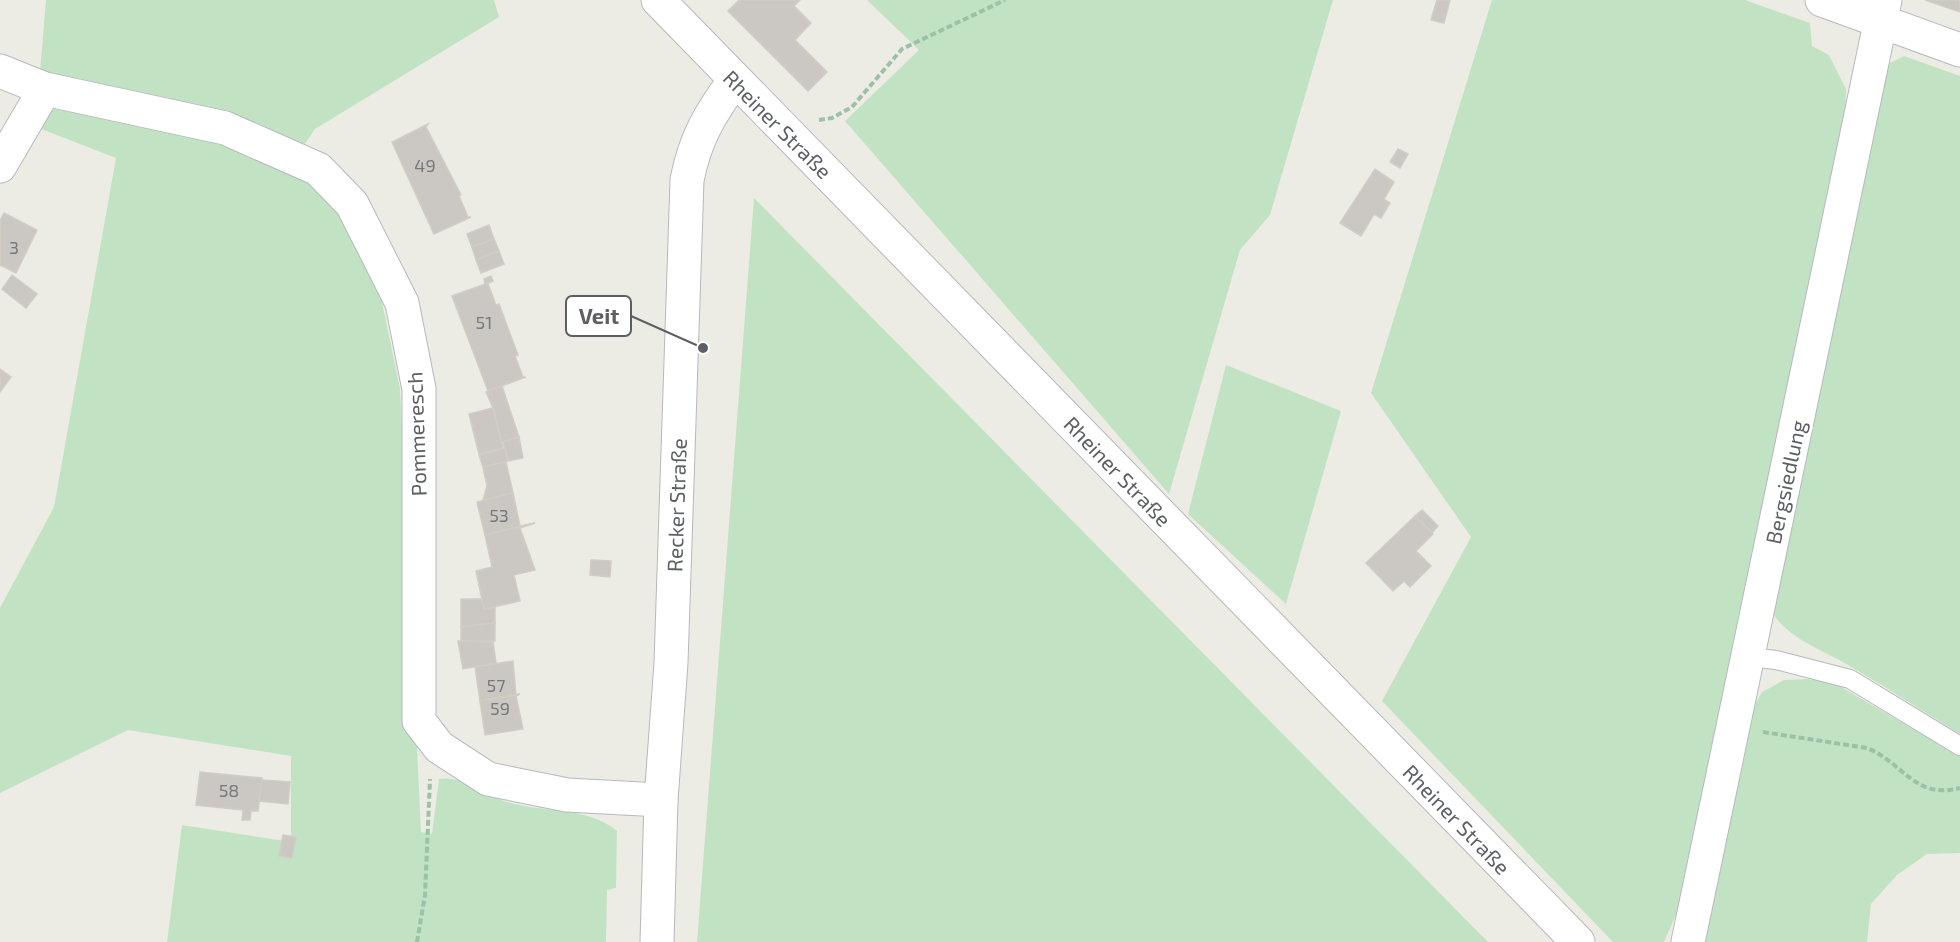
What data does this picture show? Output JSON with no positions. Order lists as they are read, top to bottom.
{
  "streets": {
    "street": [
      "Rheiner Straße",
      "Pommeresch",
      "Bergsiedlung",
      "Recker Straße"
    ]
  },
  "crossings": [
    ["Rheiner Straße", "Recker Straße"],
    ["Pommeresch", "Recker Straße"]
  ],
  "places": ["Veit"],
  "house_numbers": [
    "49",
    "3",
    "51",
    "53",
    "57",
    "59",
    "58"
  ]
}
